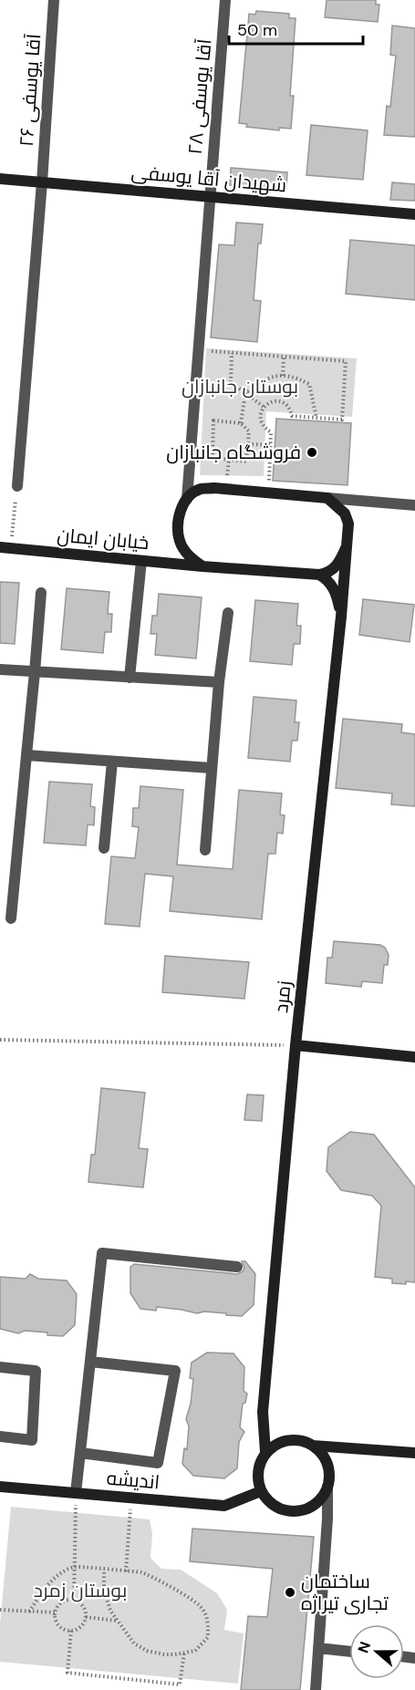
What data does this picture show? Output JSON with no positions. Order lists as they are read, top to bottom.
{
  "streets": {
    "street": [
      "آقا یوسفی ۲۶",
      "آقا یوسفی ۲۸",
      "شهیدان آقا یوسفی",
      "خیابان ایمان",
      "زمرد",
      "انديشه"
    ]
  },
  "crossings": [
    ["آقا یوسفی ۲۶", "شهیدان آقا یوسفی"],
    ["آقا یوسفی ۲۸", "شهیدان آقا یوسفی"],
    ["زمرد", "انديشه"]
  ],
  "parks": ["بوستان جانبازان", "بوستان زمرد"],
  "places": ["فروشگاه جانبازان", "ساختمان تجاری تیراژه"],
  "scale_bar": "50 m",
  "north": "left"
}
